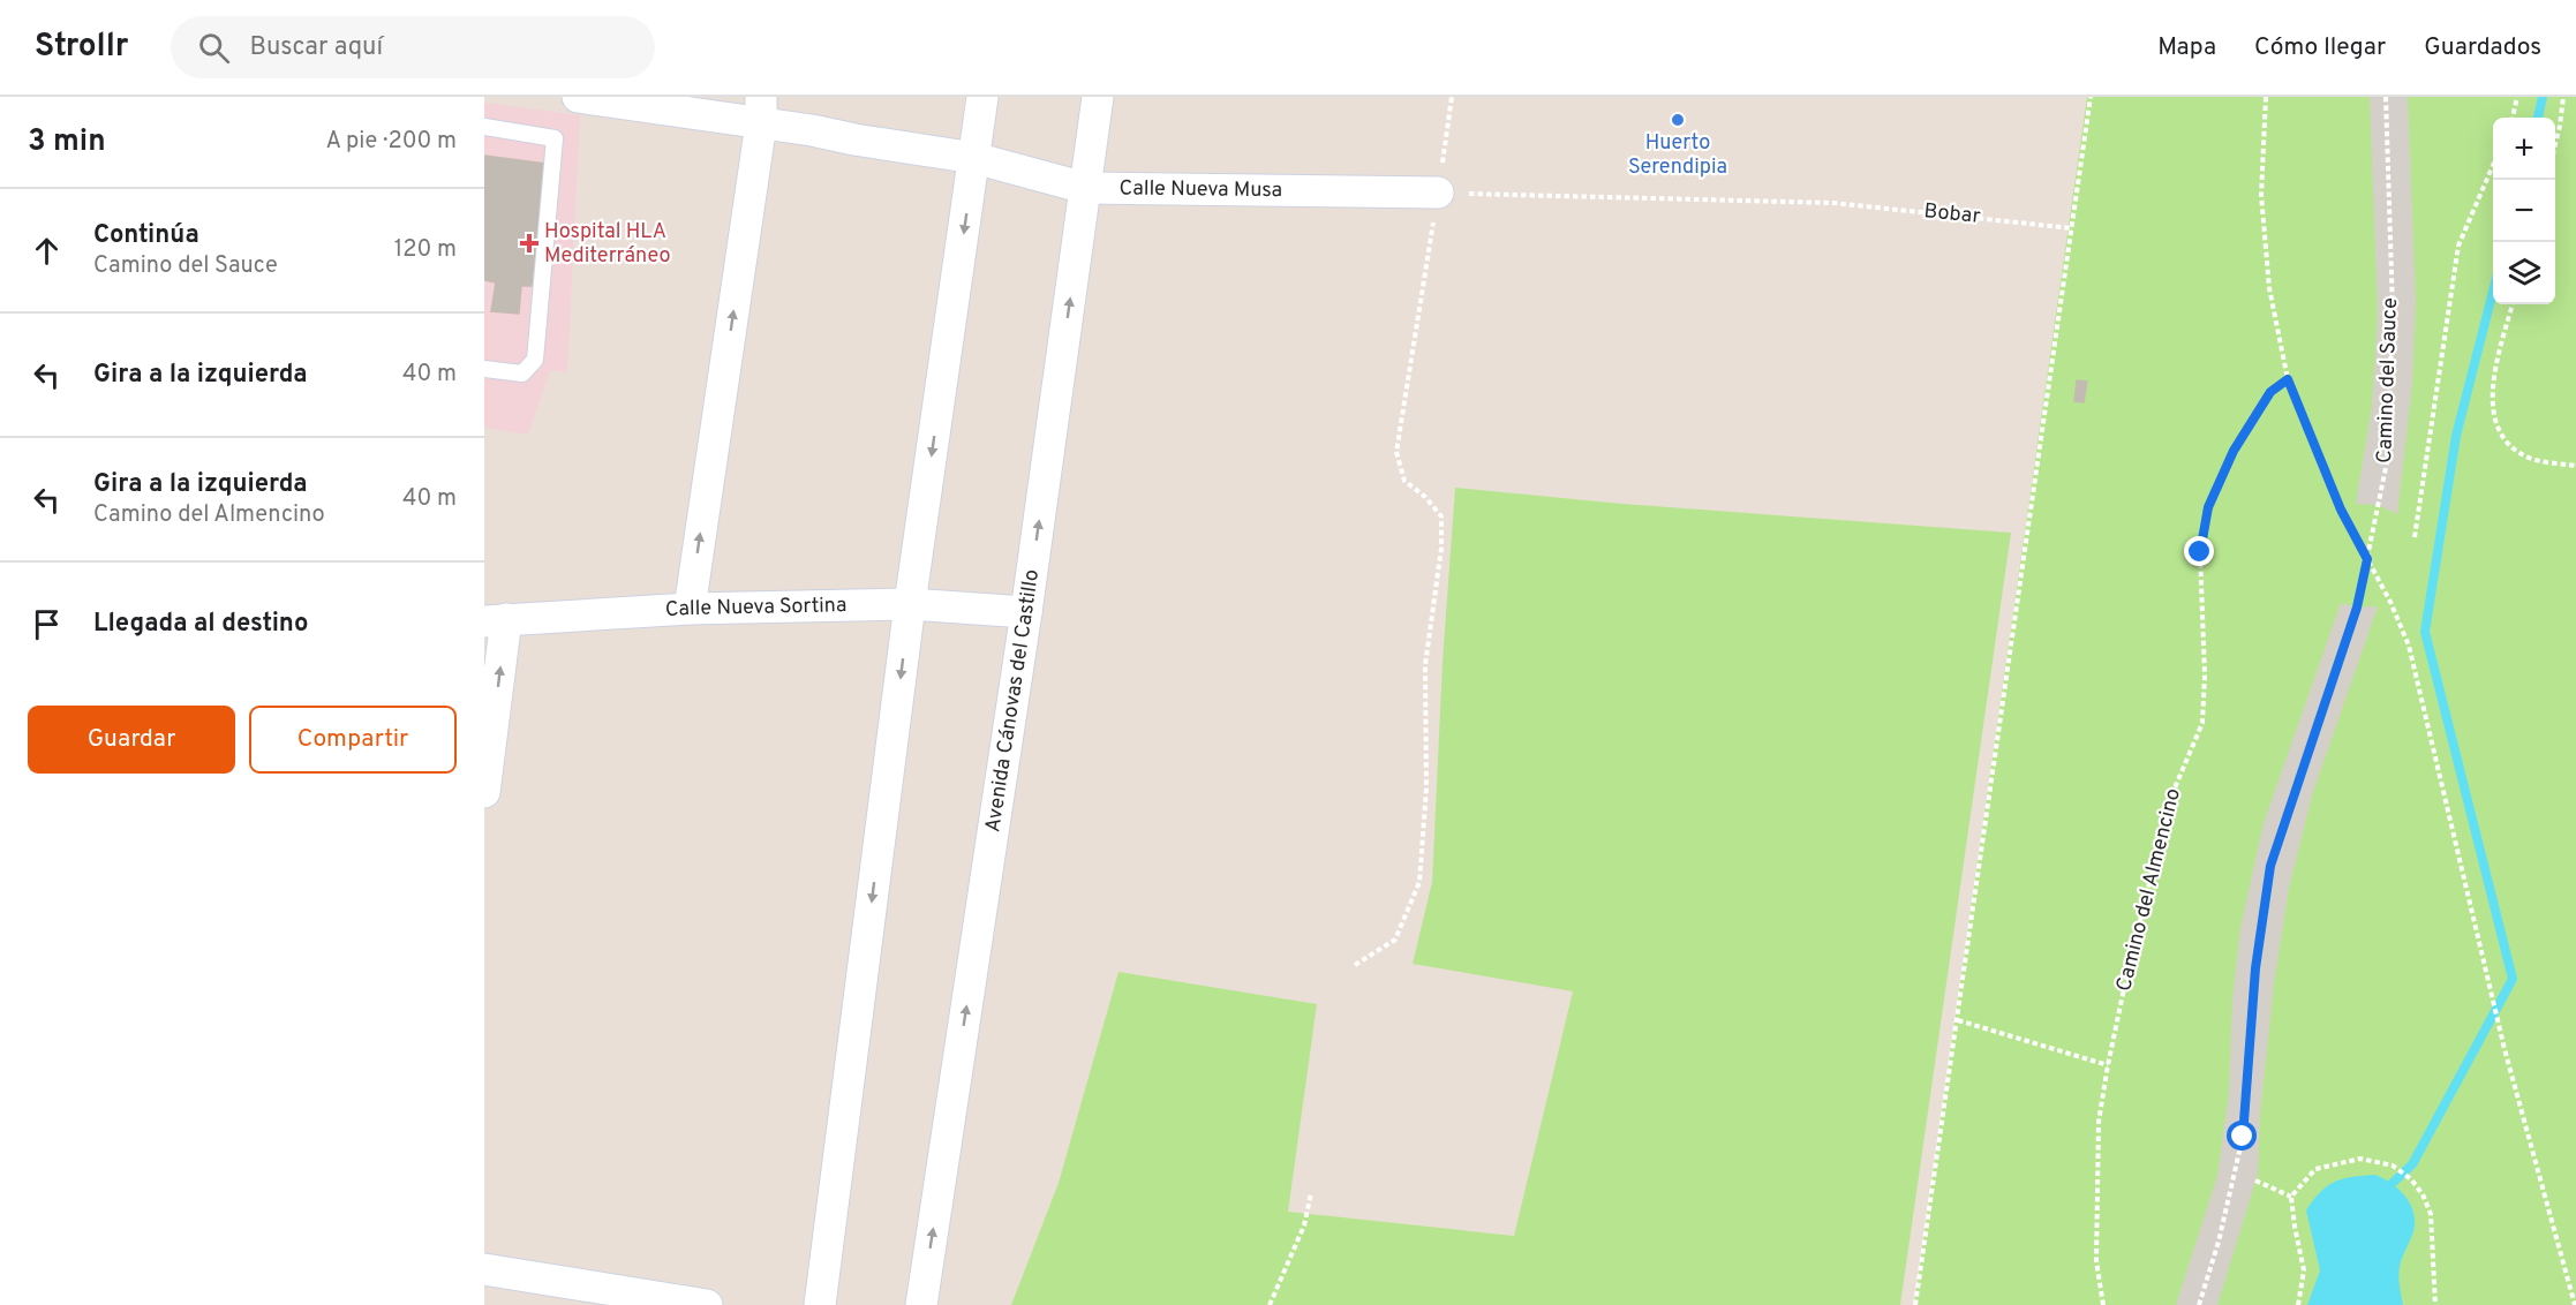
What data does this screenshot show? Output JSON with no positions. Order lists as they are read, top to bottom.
{
  "streets": {
    "street": ["Calle Nueva Musa", "Calle Nueva Sortina", "Avenida Cánovas del Castillo"],
    "path": ["Bobar", "Camino del Sauce", "Camino del Almencino"]
  },
  "crossings": [
    ["Calle Nueva Musa", "Bobar"],
    ["Calle Nueva Musa", "Avenida Cánovas del Castillo"],
    ["Calle Nueva Sortina", "Avenida Cánovas del Castillo"]
  ],
  "places": {
    "other": ["Huerto Serendipia"],
    "health": ["Hospital HLA Mediterráneo"]
  },
  "page": {
    "header": "Strollr",
    "search": "Buscar aquí",
    "nav": ["Mapa", "Cómo llegar", "Guardados"],
    "heading": ["3 min", "A pie · 200 m"],
    "map_buttons": ["+", "−"],
    "list": [
      ["Continúa", "Camino del Sauce", "120 m"],
      ["Gira a la izquierda", "40 m"],
      ["Gira a la izquierda", "Camino del Almencino", "40 m"],
      "Llegada al destino"
    ],
    "buttons": ["Guardar", "Compartir"]
  }
}
